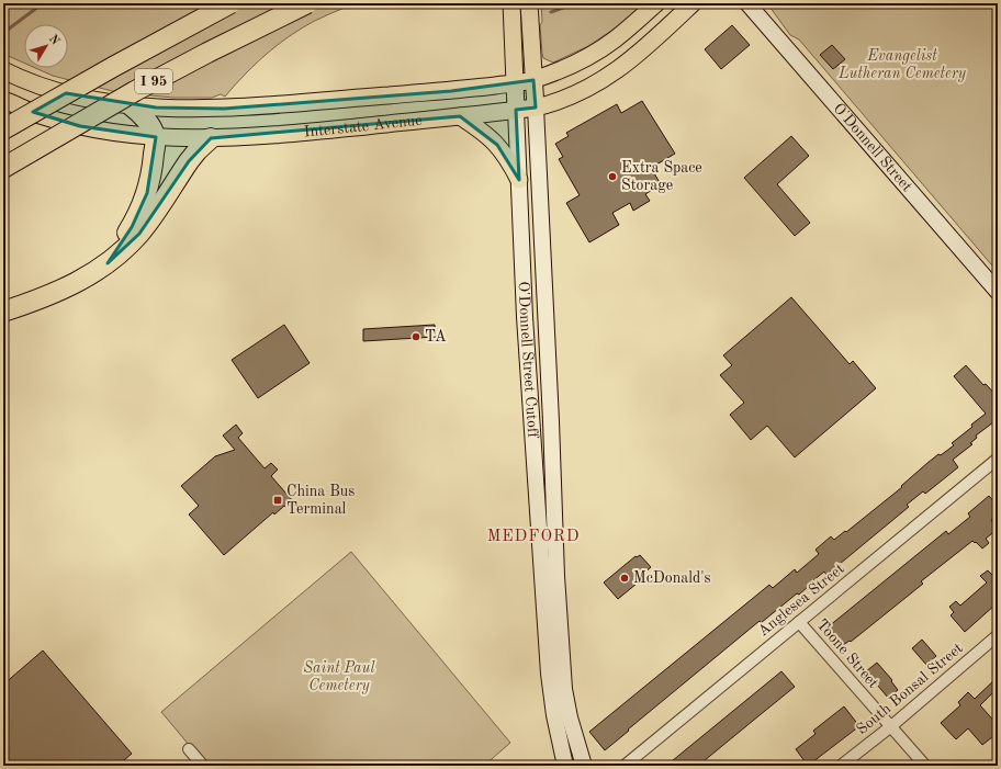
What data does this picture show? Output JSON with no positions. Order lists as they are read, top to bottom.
{
  "streets": {
    "highway": ["I 95"],
    "main road": ["Interstate Avenue", "O'Donnell Street", "O'Donnell Street Cutoff"],
    "street": ["Anglesea Street", "Toone Street", "South Bonsal Street"]
  },
  "crossings": [
    ["Interstate Avenue", "O'Donnell Street Cutoff"],
    ["Anglesea Street", "Toone Street"],
    ["Toone Street", "South Bonsal Street"]
  ],
  "districts": ["MEDFORD"],
  "parks": ["Evangelist Lutheran Cemetery", "Saint Paul Cemetery"],
  "places": {
    "other": ["Extra Space Storage", "TA", "McDonald's"],
    "transit": ["China Bus Terminal"]
  },
  "north": "top right"
}
